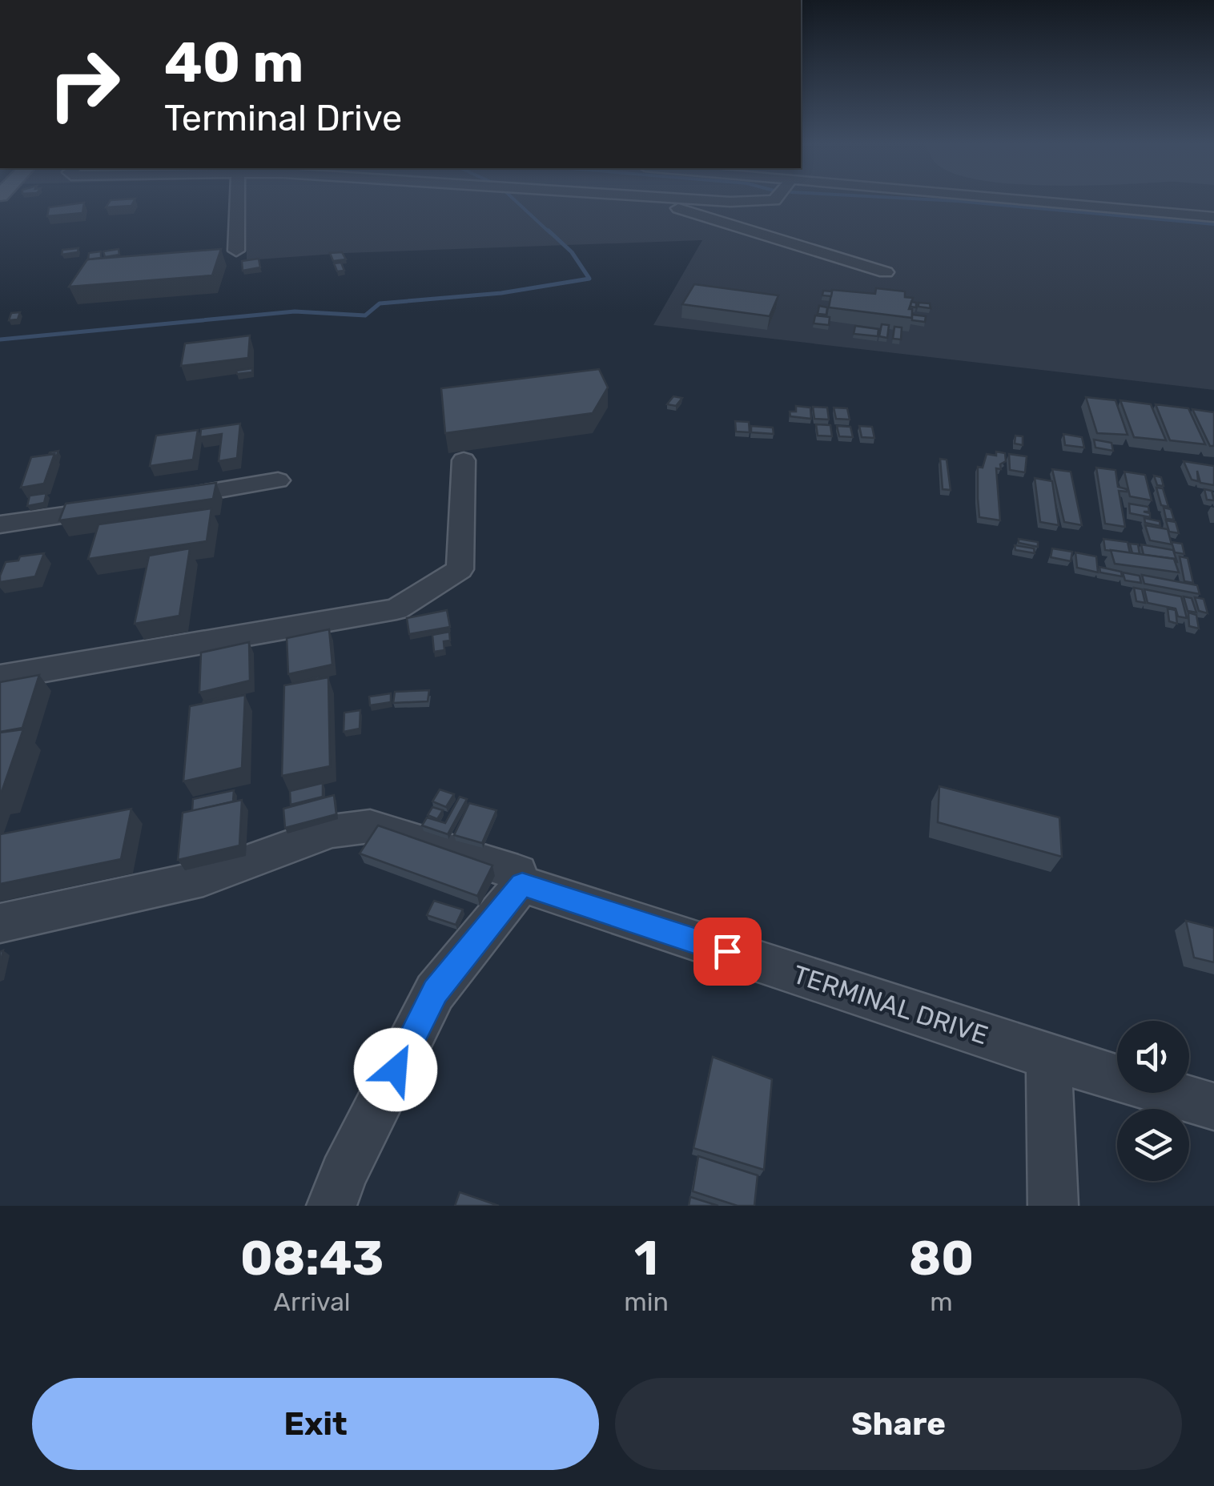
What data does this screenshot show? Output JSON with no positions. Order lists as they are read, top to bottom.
{
  "streets": {
    "street": ["TERMINAL DRIVE"]
  },
  "page": {
    "turn": ["40 m", "Terminal Drive"],
    "eta": [
      "08:43",
      "Arrival",
      "1",
      "min",
      "80",
      "m"
    ],
    "buttons": ["Exit", "Share"]
  }
}
